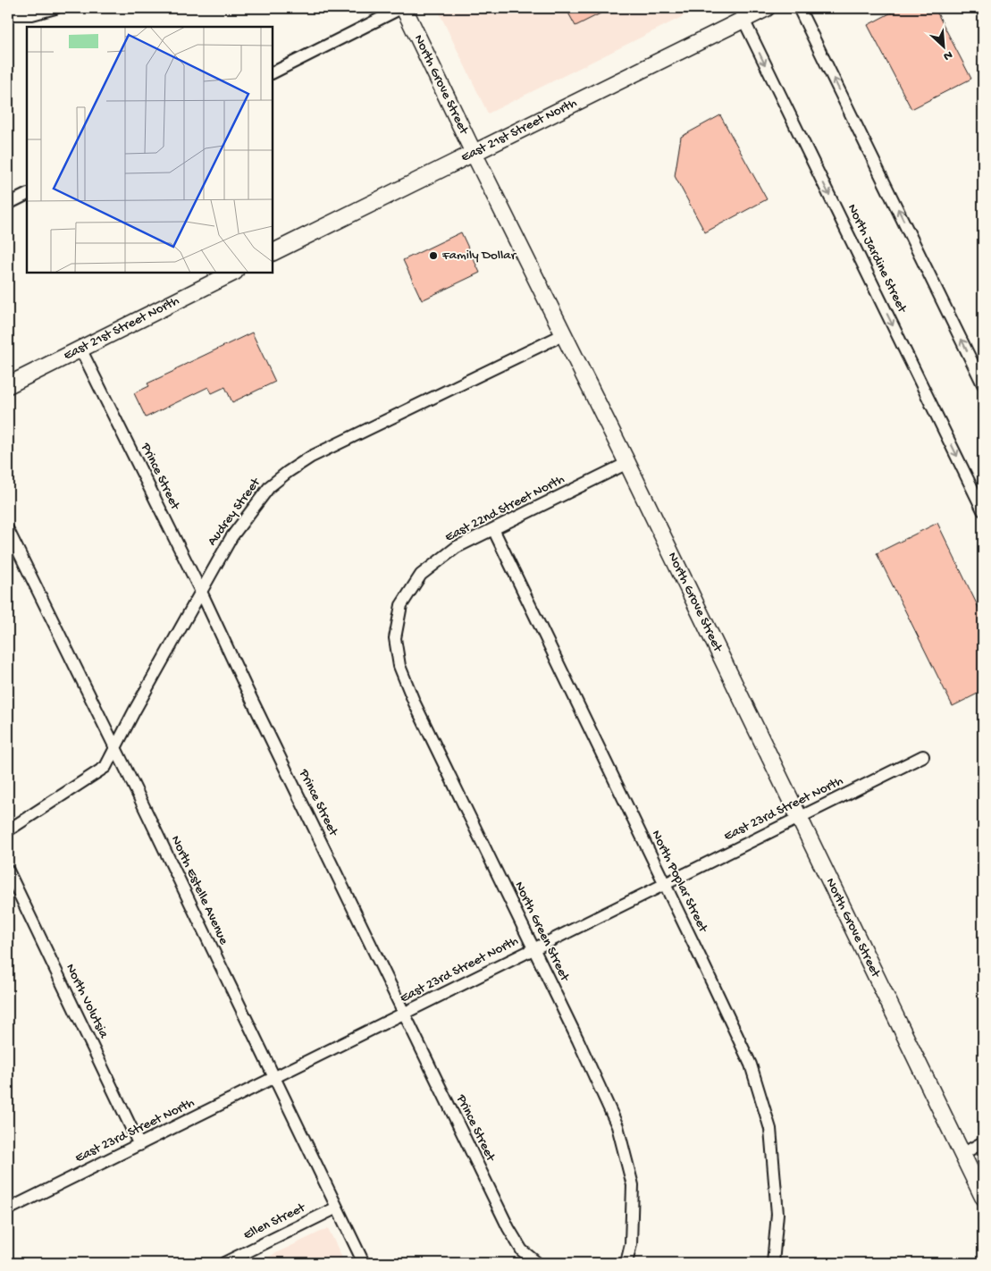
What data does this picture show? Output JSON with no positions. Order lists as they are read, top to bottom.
{
  "streets": {
    "street": [
      "North Grove Street",
      "East 21st Street North",
      "North Jardine Street",
      "Prince Street",
      "East 22nd Street North",
      "Audrey Street",
      "East 23rd Street North",
      "North Poplar Street",
      "North Estelle Avenue",
      "North Green Street",
      "North Volutsia",
      "Ellen Street"
    ]
  },
  "crossings": [
    ["North Grove Street", "East 21st Street North"],
    ["North Grove Street", "East 22nd Street North"],
    ["North Grove Street", "Audrey Street"],
    ["North Grove Street", "East 23rd Street North"],
    ["East 21st Street North", "North Jardine Street"],
    ["East 21st Street North", "Prince Street"],
    ["Prince Street", "Audrey Street"],
    ["Prince Street", "East 23rd Street North"],
    ["East 22nd Street North", "North Poplar Street"],
    ["East 22nd Street North", "North Green Street"],
    ["Audrey Street", "North Estelle Avenue"],
    ["East 23rd Street North", "North Poplar Street"],
    ["East 23rd Street North", "North Estelle Avenue"],
    ["East 23rd Street North", "North Green Street"],
    ["East 23rd Street North", "North Volutsia"],
    ["North Estelle Avenue", "Ellen Street"]
  ],
  "places": ["Family Dollar"],
  "north": "bottom right"
}
